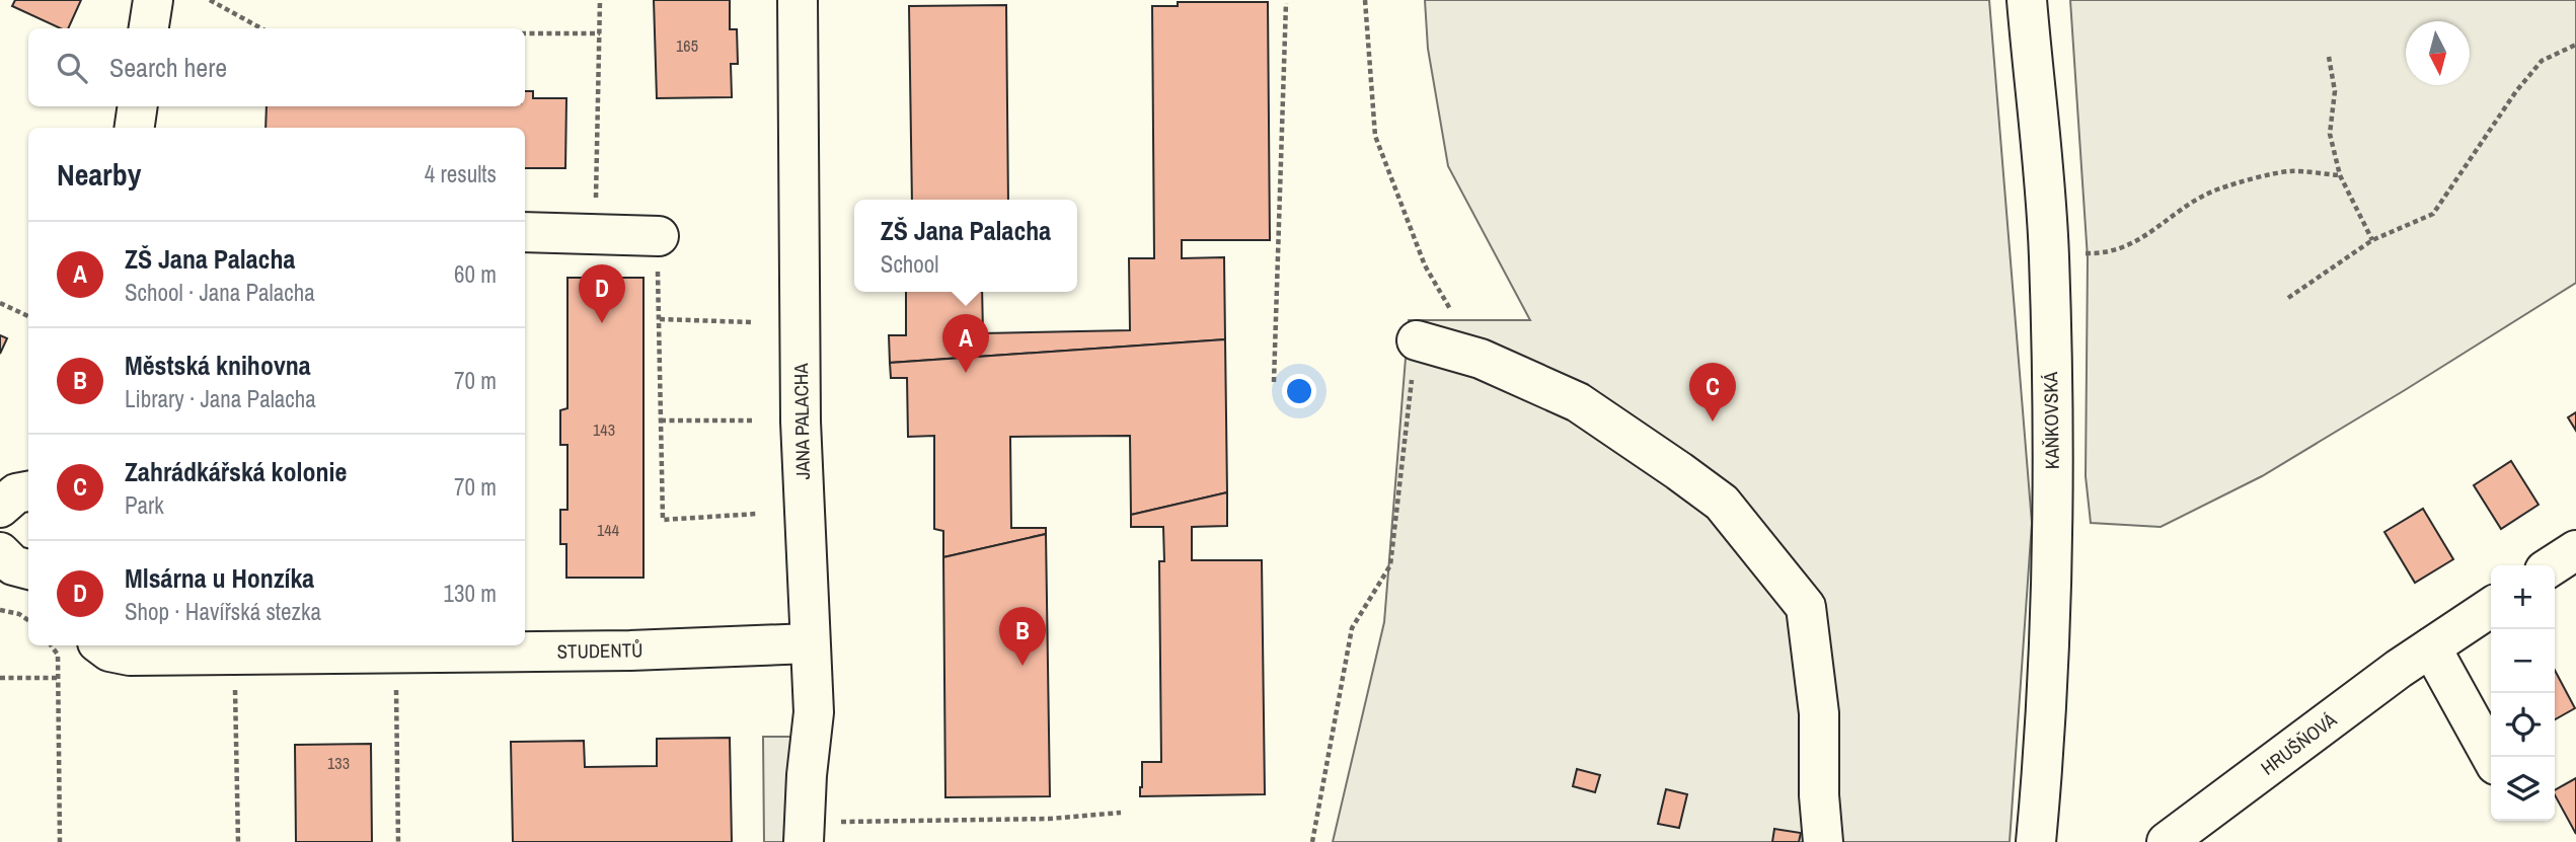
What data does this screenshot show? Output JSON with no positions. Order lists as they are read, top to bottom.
{
  "streets": {
    "street": [
      "KAŇKOVSKÁ",
      "JANA PALACHA",
      "STUDENTŮ",
      "HRUŠŇOVÁ"
    ]
  },
  "crossings": [
    ["JANA PALACHA", "STUDENTŮ"]
  ],
  "house_numbers": [
    "165",
    "143",
    "144",
    "133"
  ],
  "north": "bottom",
  "page": {
    "search": "Search here",
    "heading": ["Nearby", "4 results"],
    "popup": ["ZŠ Jana Palacha", "School"],
    "list": [
      {
        "mark": "A",
        "name": "ZŠ Jana Palacha",
        "note": "School · Jana Palacha",
        "value": "60 m"
      },
      {
        "mark": "B",
        "name": "Městská knihovna",
        "note": "Library · Jana Palacha",
        "value": "70 m"
      },
      {
        "mark": "C",
        "name": "Zahrádkářská kolonie",
        "note": "Park",
        "value": "70 m"
      },
      {
        "mark": "D",
        "name": "Mlsárna u Honzíka",
        "note": "Shop · Havířská stezka",
        "value": "130 m"
      }
    ],
    "pins": [
      "D",
      "A",
      "C",
      "B"
    ],
    "map_buttons": ["+", "−"]
  }
}
